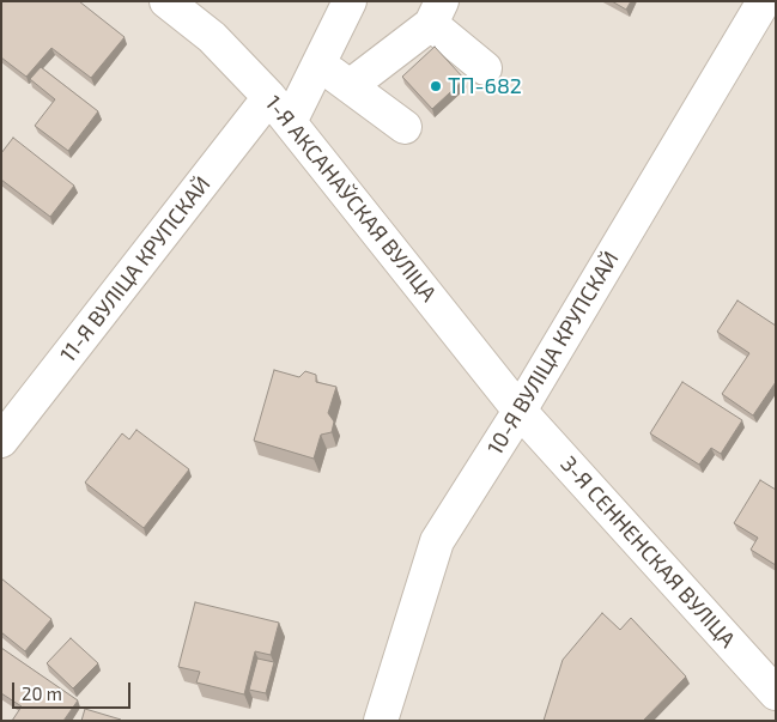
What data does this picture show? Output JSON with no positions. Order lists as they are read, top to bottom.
{
  "streets": {
    "street": [
      "1-Я АКСАНАЎСКАЯ ВУЛІЦА",
      "11-Я ВУЛІЦА КРУПСКАЙ",
      "10-Я ВУЛІЦА КРУПСКАЙ",
      "3-Я СЕННЕНСКАЯ ВУЛІЦА"
    ]
  },
  "crossings": [
    ["1-Я АКСАНАЎСКАЯ ВУЛІЦА", "11-Я ВУЛІЦА КРУПСКАЙ"],
    ["1-Я АКСАНАЎСКАЯ ВУЛІЦА", "10-Я ВУЛІЦА КРУПСКАЙ"],
    ["1-Я АКСАНАЎСКАЯ ВУЛІЦА", "3-Я СЕННЕНСКАЯ ВУЛІЦА"],
    ["10-Я ВУЛІЦА КРУПСКАЙ", "3-Я СЕННЕНСКАЯ ВУЛІЦА"]
  ],
  "places": ["ТП-682"],
  "scale_bar": "20 m"
}
